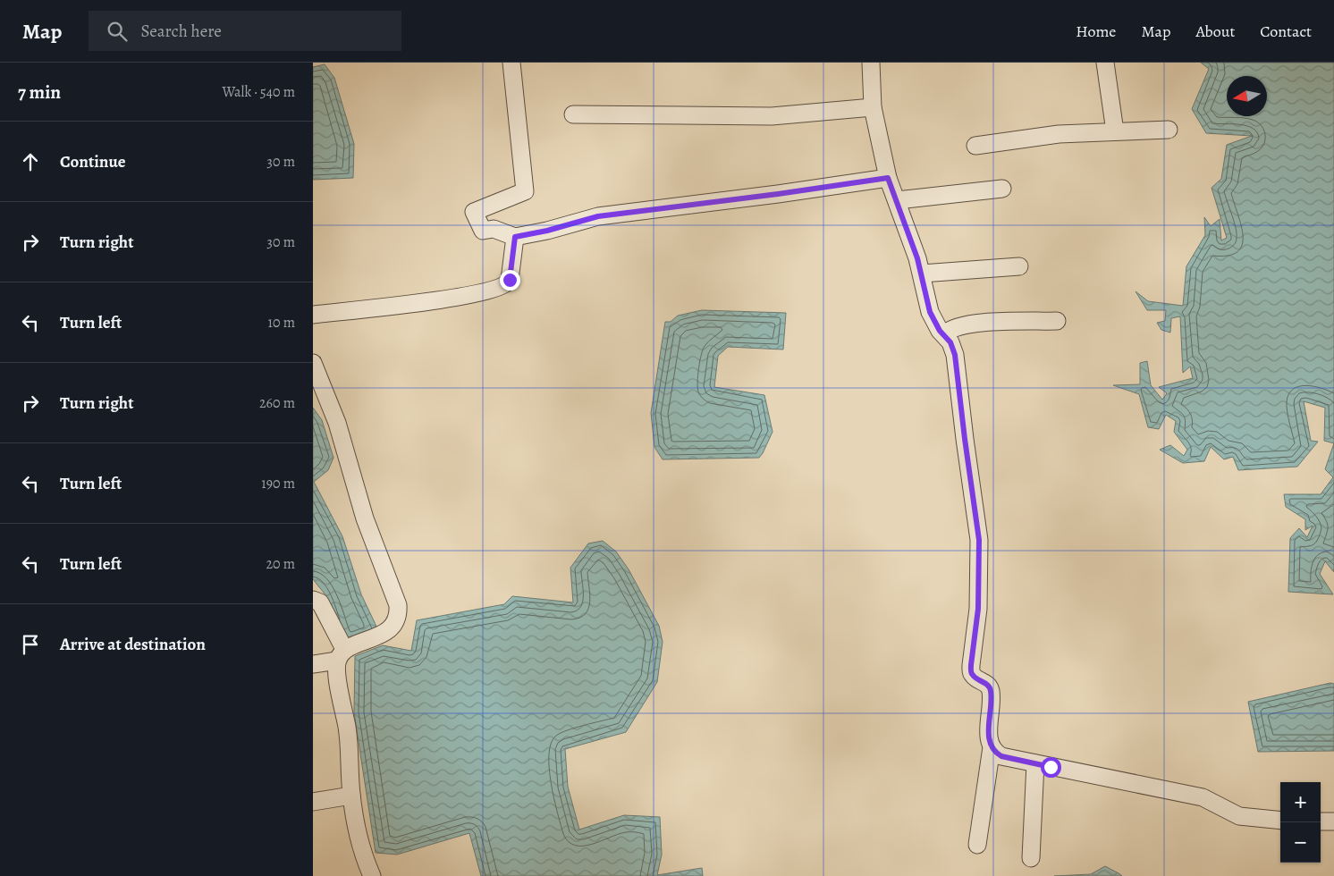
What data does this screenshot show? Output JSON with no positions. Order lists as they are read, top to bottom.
{
  "north": "left",
  "page": {
    "header": "Map",
    "search": "Search here",
    "nav": [
      "Home",
      "Map",
      "About",
      "Contact"
    ],
    "heading": ["7 min", "Walk · 540 m"],
    "list": [
      ["Continue", "30 m"],
      ["Turn right", "30 m"],
      ["Turn left", "10 m"],
      ["Turn right", "260 m"],
      ["Turn left", "190 m"],
      ["Turn left", "20 m"],
      "Arrive at destination"
    ],
    "map_buttons": ["+", "−"]
  }
}
